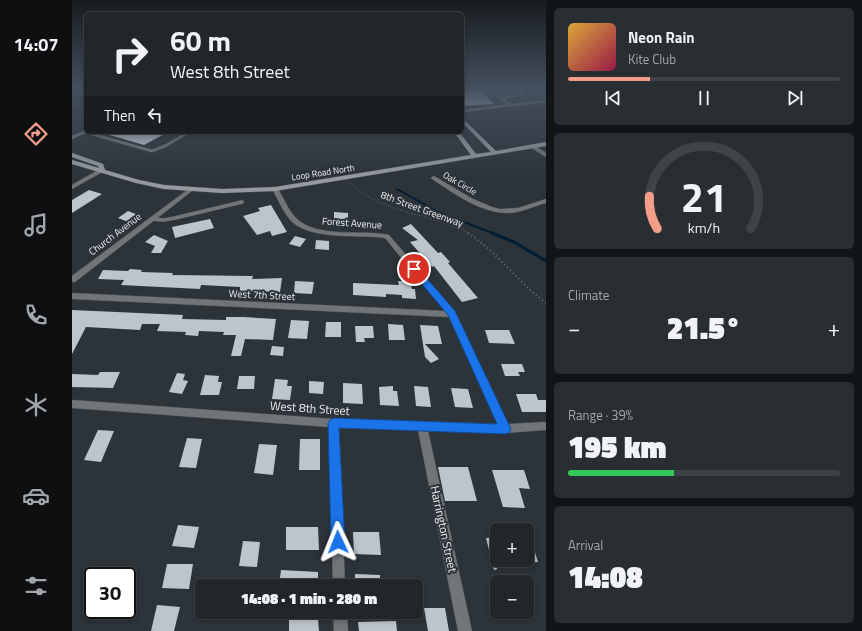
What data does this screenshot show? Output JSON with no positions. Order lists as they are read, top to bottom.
{
  "streets": {
    "main road": ["Loop Road North"],
    "street": [
      "Oak Circle",
      "Forest Avenue",
      "Church Avenue",
      "West 7th Street",
      "West 8th Street",
      "Harrington Street"
    ],
    "path": ["8th Street Greenway"]
  },
  "crossings": [
    ["Loop Road North", "8th Street Greenway"],
    ["Loop Road North", "Forest Avenue"],
    ["Loop Road North", "Church Avenue"],
    ["Forest Avenue", "West 7th Street"],
    ["Forest Avenue", "West 8th Street"],
    ["West 8th Street", "Harrington Street"]
  ],
  "page": {
    "tabs": "14:07",
    "turn": ["60 m", "West 8th Street"],
    "song": ["Neon Rain", "Kite Club"],
    "then": "Then",
    "tile": [
      "Climate",
      ["Range · 39%", "195 km"],
      ["Arrival", "14:08"]
    ],
    "heat": ["−", "21.5°", "+"],
    "map_buttons": ["+", "−"],
    "limit": "30",
    "trip": "14:08 · 1 min · 280 m",
    "gauge": ["21", "km/h"]
  }
}
